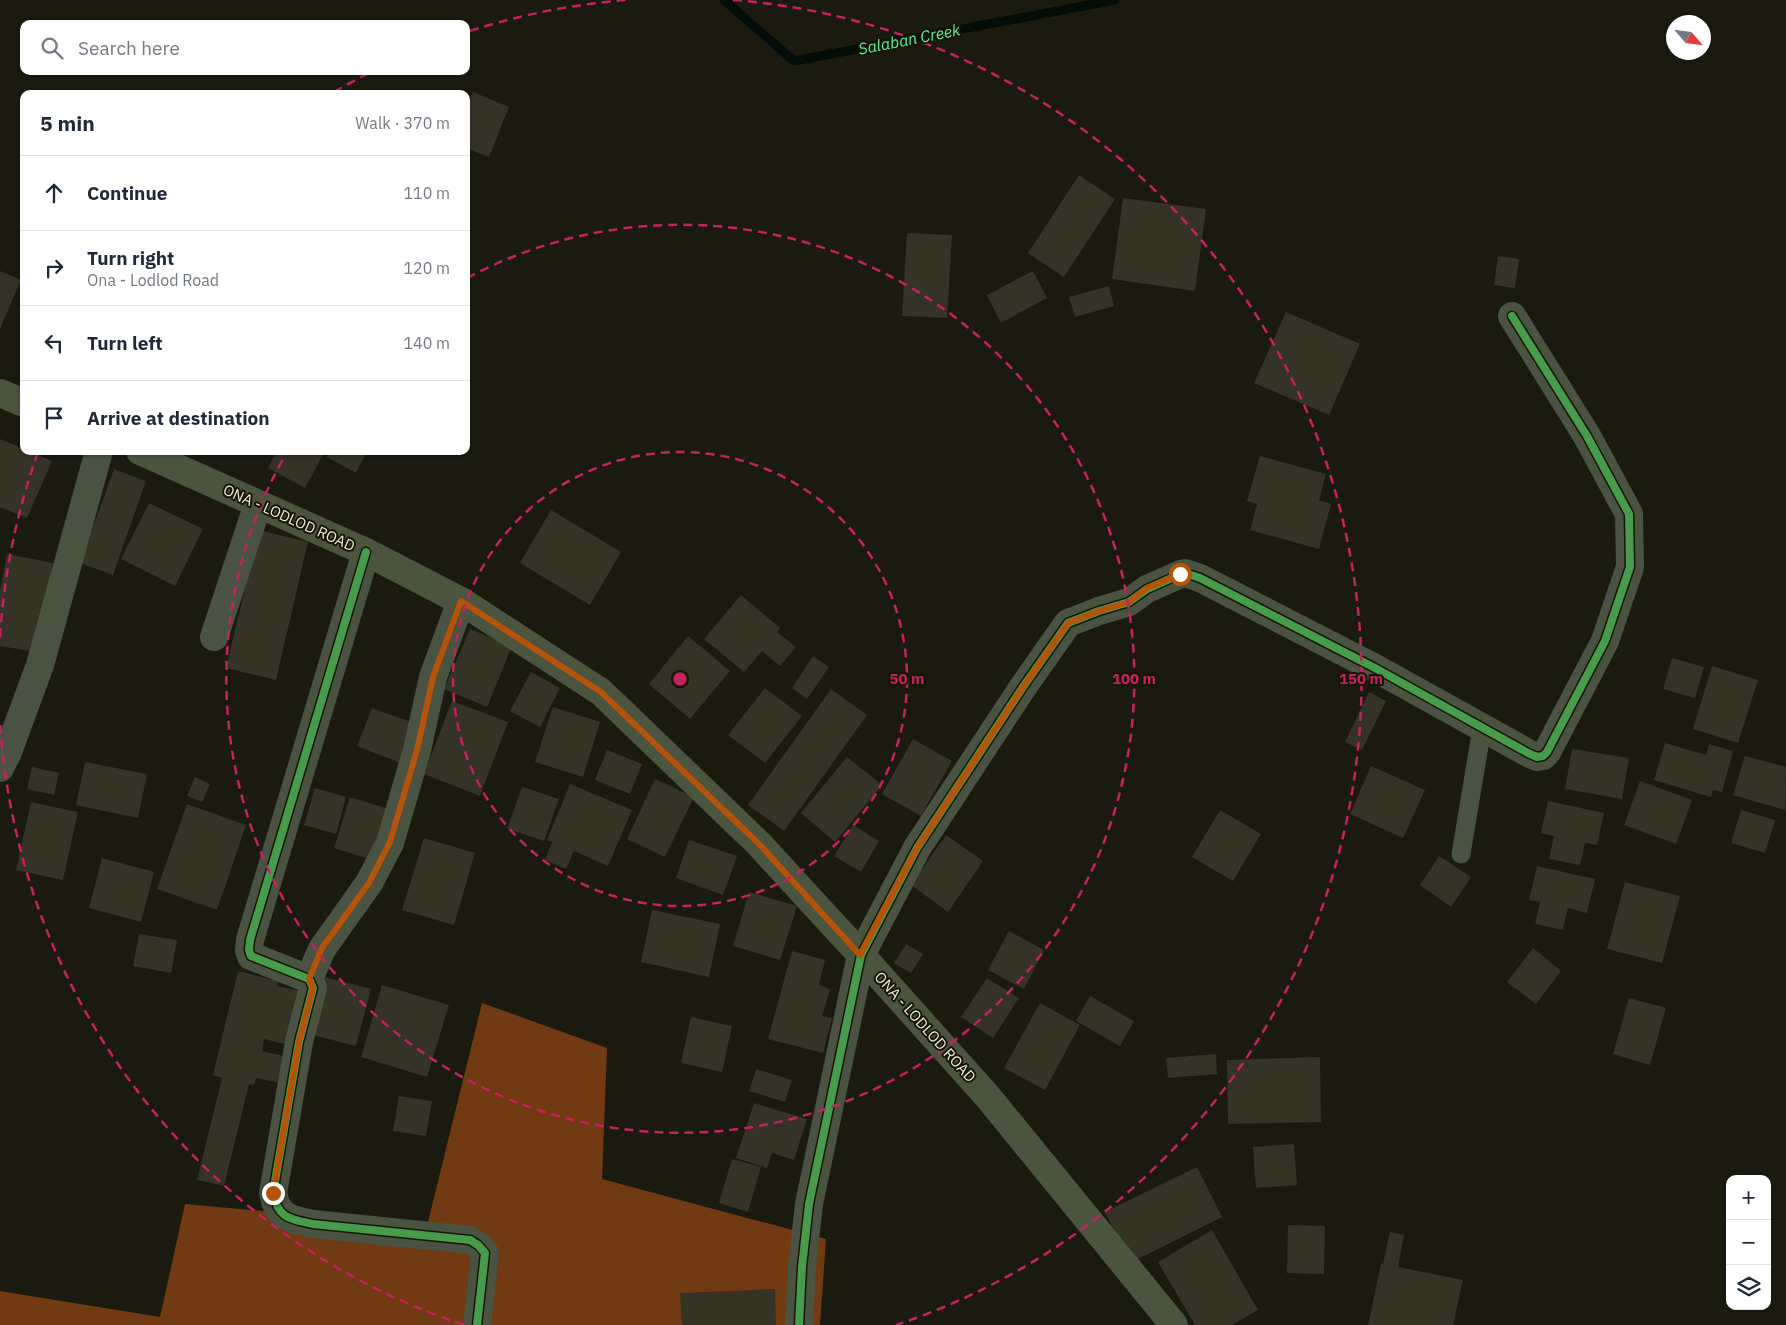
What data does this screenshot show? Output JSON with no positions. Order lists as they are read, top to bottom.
{
  "streets": {
    "main road": ["ONA - LODLOD ROAD"]
  },
  "water": ["Salaban Creek"],
  "north": "bottom right",
  "page": {
    "search": "Search here",
    "heading": ["5 min", "Walk · 370 m"],
    "list": [
      ["Continue", "110 m"],
      ["Turn right", "Ona - Lodlod Road", "120 m"],
      ["Turn left", "140 m"],
      "Arrive at destination"
    ],
    "map_buttons": ["+", "−"]
  },
  "rings": ["50 m", "100 m", "150 m"]
}
